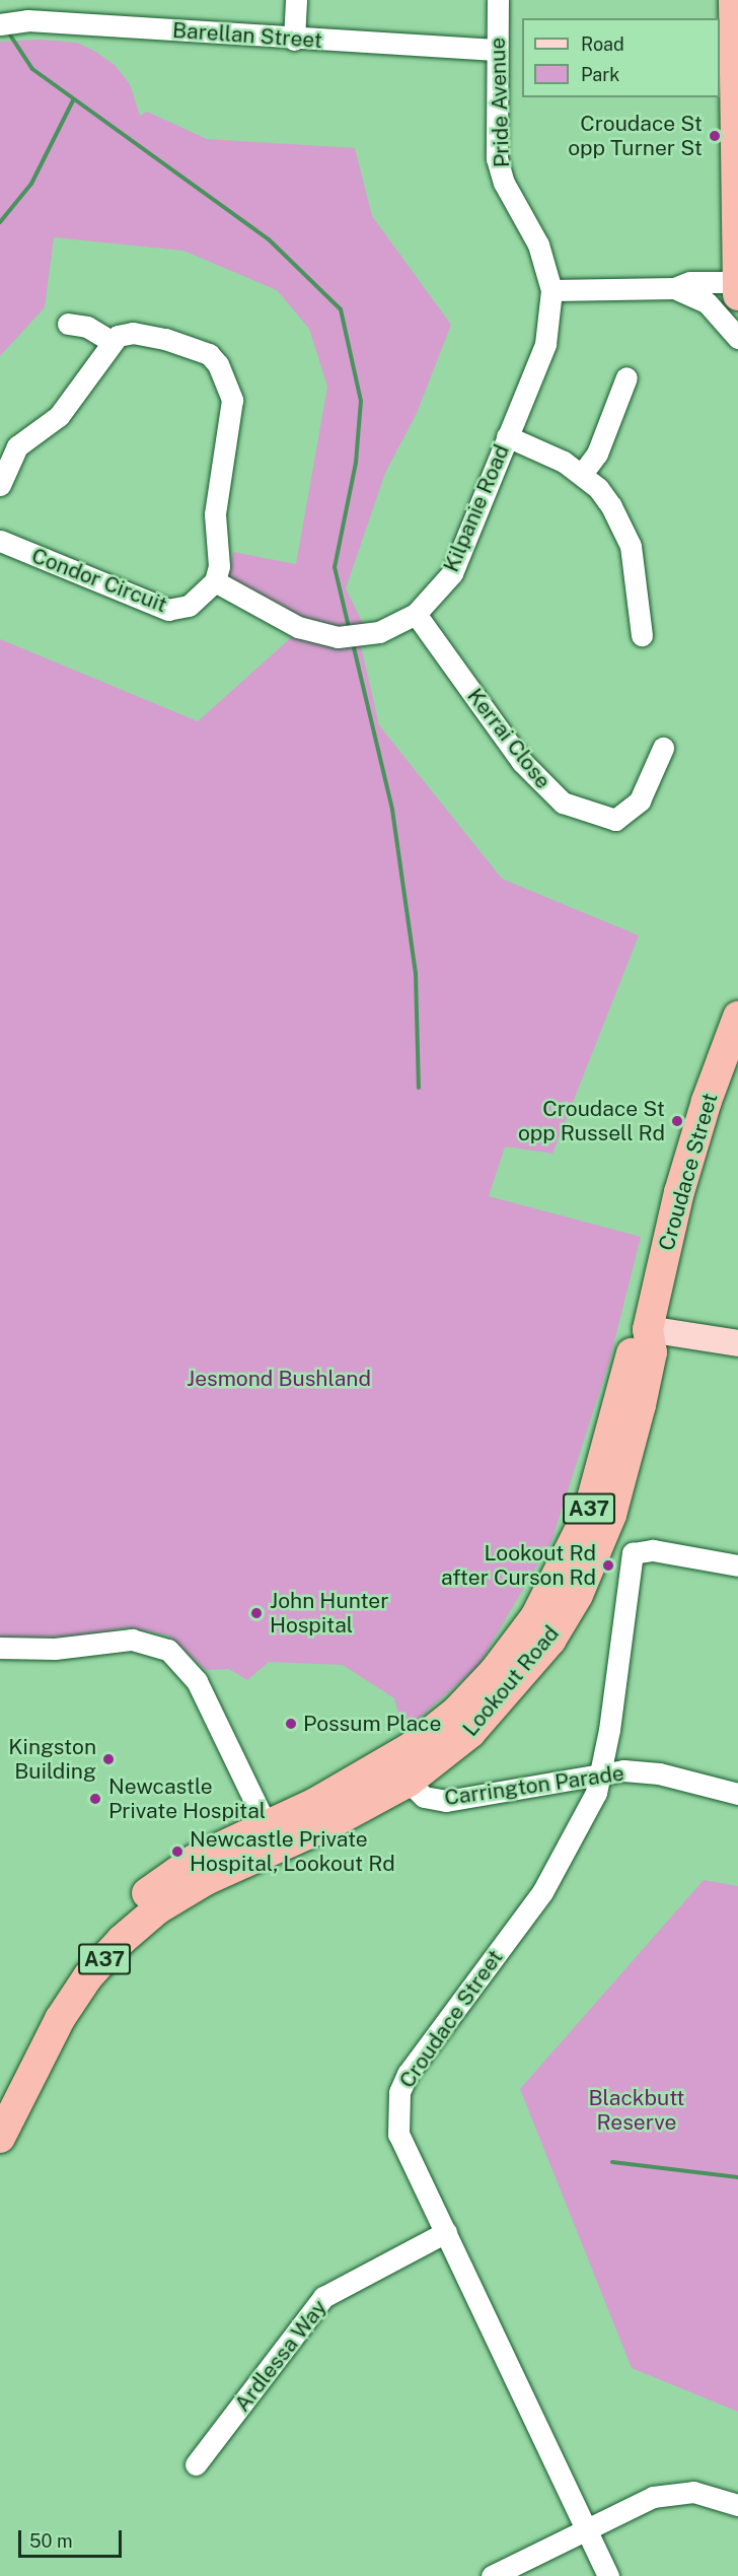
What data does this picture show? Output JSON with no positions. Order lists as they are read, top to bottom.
{
  "streets": {
    "highway": ["Croudace Street", "A37", "Lookout Road"],
    "street": [
      "Barellan Street",
      "Pride Avenue",
      "Kilpanie Road",
      "Condor Circuit",
      "Kerrai Close",
      "Carrington Parade",
      "Ardlessa Way"
    ]
  },
  "crossings": [
    ["Barellan Street", "Pride Avenue"],
    ["Pride Avenue", "Kilpanie Road"],
    ["Kilpanie Road", "Condor Circuit"],
    ["Kilpanie Road", "Kerrai Close"],
    ["Croudace Street", "Lookout Road"],
    ["Croudace Street", "Carrington Parade"],
    ["Croudace Street", "Ardlessa Way"],
    ["Lookout Road", "Carrington Parade"]
  ],
  "parks": ["Jesmond Bushland", "Blackbutt Reserve"],
  "places": [
    "Croudace St opp Turner St",
    "Croudace St opp Russell Rd",
    "Lookout Rd after Curson Rd",
    "John Hunter Hospital",
    "Possum Place",
    "Kingston Building",
    "Newcastle Private Hospital",
    "Newcastle Private Hospital, Lookout Rd"
  ],
  "legend": ["Road", "Park"],
  "scale_bar": "50 m"
}
